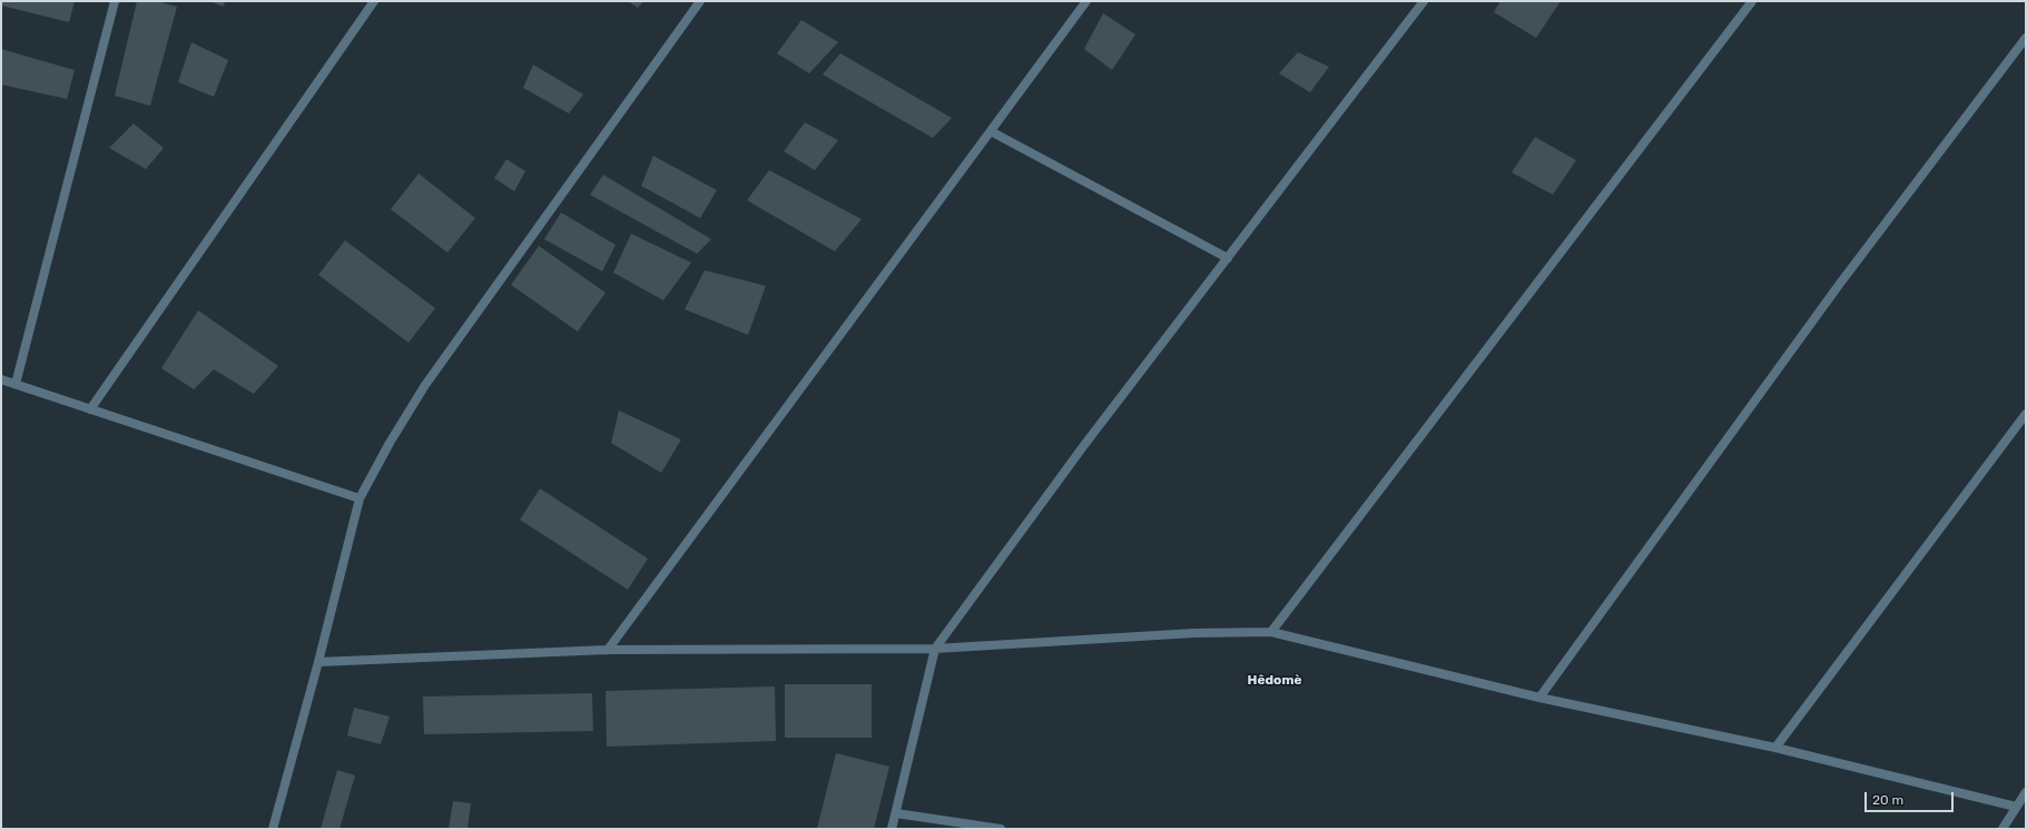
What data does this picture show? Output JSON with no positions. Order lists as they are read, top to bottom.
{
  "districts": ["Hêdomè"],
  "scale_bar": "20 m"
}
